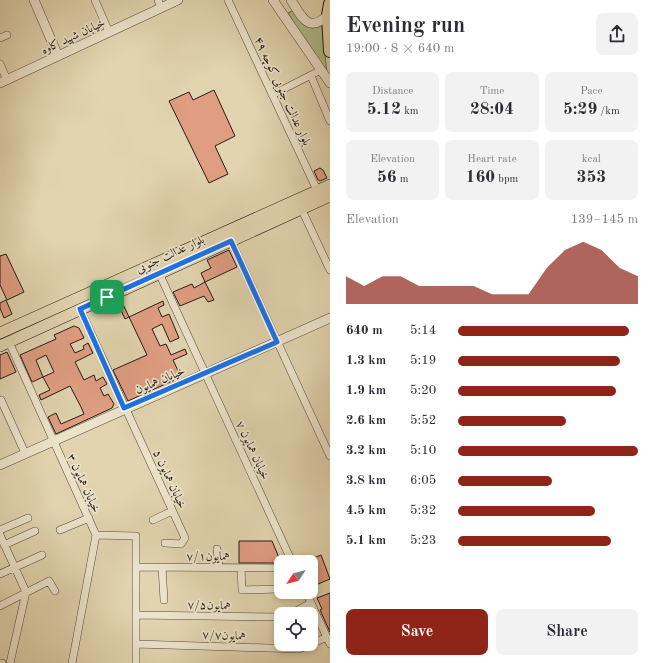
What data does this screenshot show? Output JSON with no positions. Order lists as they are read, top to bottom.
{
  "streets": {
    "main road": ["بلوار عدالت جنوبی"],
    "street": [
      "خیابان شهید کاوه",
      "بلوار عدالت جنوبی کوچه ۴۹",
      "خیابان همایون",
      "خیابان همایون ۷",
      "خیابان همایون ۵",
      "خیابان همایون ۳",
      "همایون۷/۱",
      "همایون۷/۵",
      "همایون۷/۷"
    ]
  },
  "crossings": [
    ["بلوار عدالت جنوبی کوچه ۴۹", "بلوار عدالت جنوبی"],
    ["بلوار عدالت جنوبی", "خیابان همایون ۷"],
    ["بلوار عدالت جنوبی", "خیابان همایون ۵"],
    ["بلوار عدالت جنوبی", "خیابان همایون ۳"],
    ["خیابان همایون", "خیابان همایون ۷"],
    ["خیابان همایون", "خیابان همایون ۵"],
    ["خیابان همایون", "خیابان همایون ۳"]
  ],
  "north": "bottom left",
  "page": {
    "heading": ["Evening run", "19:00 · 8 × 640 m"],
    "stats": [
      ["Distance", "5.12 km"],
      ["Time", "28:04"],
      ["Pace", "5:29 /km"],
      ["Elevation", "56 m"],
      ["Heart rate", "160 bpm"],
      ["kcal", "353"]
    ],
    "chart": ["Elevation", "139–145 m"],
    "list": [
      {
        "name": "640 m",
        "note": "5:14"
      },
      {
        "name": "1.3 km",
        "note": "5:19"
      },
      {
        "name": "1.9 km",
        "note": "5:20"
      },
      {
        "name": "2.6 km",
        "note": "5:52"
      },
      {
        "name": "3.2 km",
        "note": "5:10"
      },
      {
        "name": "3.8 km",
        "note": "6:05"
      },
      {
        "name": "4.5 km",
        "note": "5:32"
      },
      {
        "name": "5.1 km",
        "note": "5:23"
      }
    ],
    "buttons": ["Save", "Share"]
  }
}
